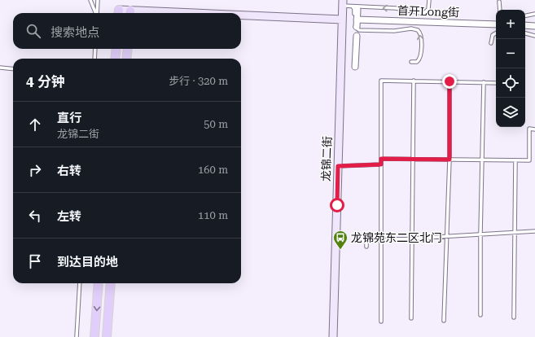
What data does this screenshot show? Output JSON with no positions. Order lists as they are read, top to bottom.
{
  "streets": {
    "street": ["首开Long街", "龙锦二街"]
  },
  "places": {
    "bus stop": ["龙锦苑东二区北门"]
  },
  "page": {
    "map_buttons": ["+", "−"],
    "search": "搜索地点",
    "heading": ["4 分钟", "步行 · 320 m"],
    "list": [
      ["直行", "龙锦二街", "50 m"],
      ["右转", "160 m"],
      ["左转", "110 m"],
      "到达目的地"
    ]
  }
}
